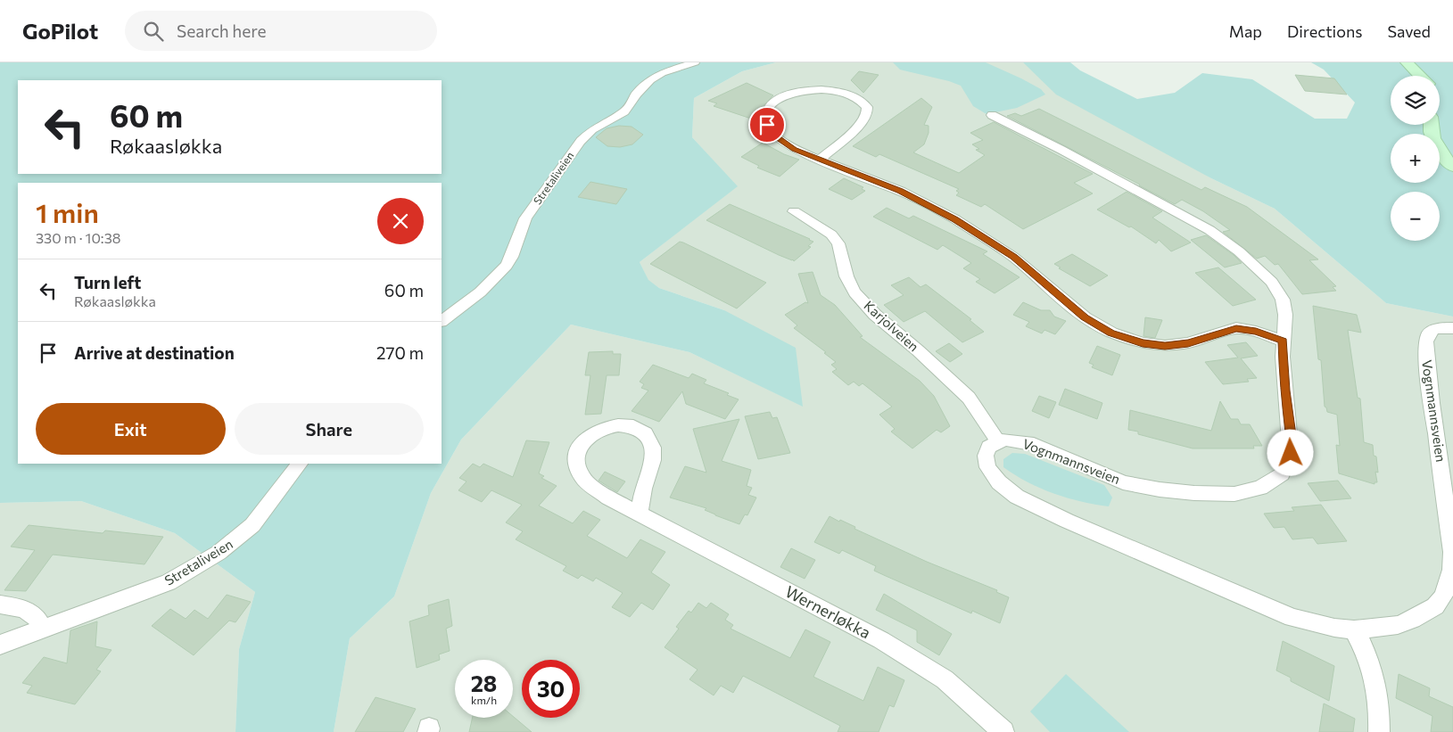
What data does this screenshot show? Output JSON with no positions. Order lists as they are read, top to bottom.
{
  "streets": {
    "street": [
      "Stretaliveien",
      "Karjolveien",
      "Vognmannsveien",
      "Wernerløkka"
    ]
  },
  "crossings": [
    ["Karjolveien", "Vognmannsveien"]
  ],
  "page": {
    "header": "GoPilot",
    "search": "Search here",
    "nav": ["Map", "Directions", "Saved"],
    "map_buttons": ["+", "−"],
    "turn": ["60 m", "Røkaasløkka"],
    "heading": ["1 min", "330 m · 10:38"],
    "list": [
      {
        "name": "Turn left",
        "note": "Røkaasløkka",
        "value": "60 m"
      },
      {
        "name": "Arrive at destination",
        "value": "270 m"
      }
    ],
    "buttons": ["Exit", "Share"],
    "speed": "28 km/h",
    "limit": "30"
  }
}
